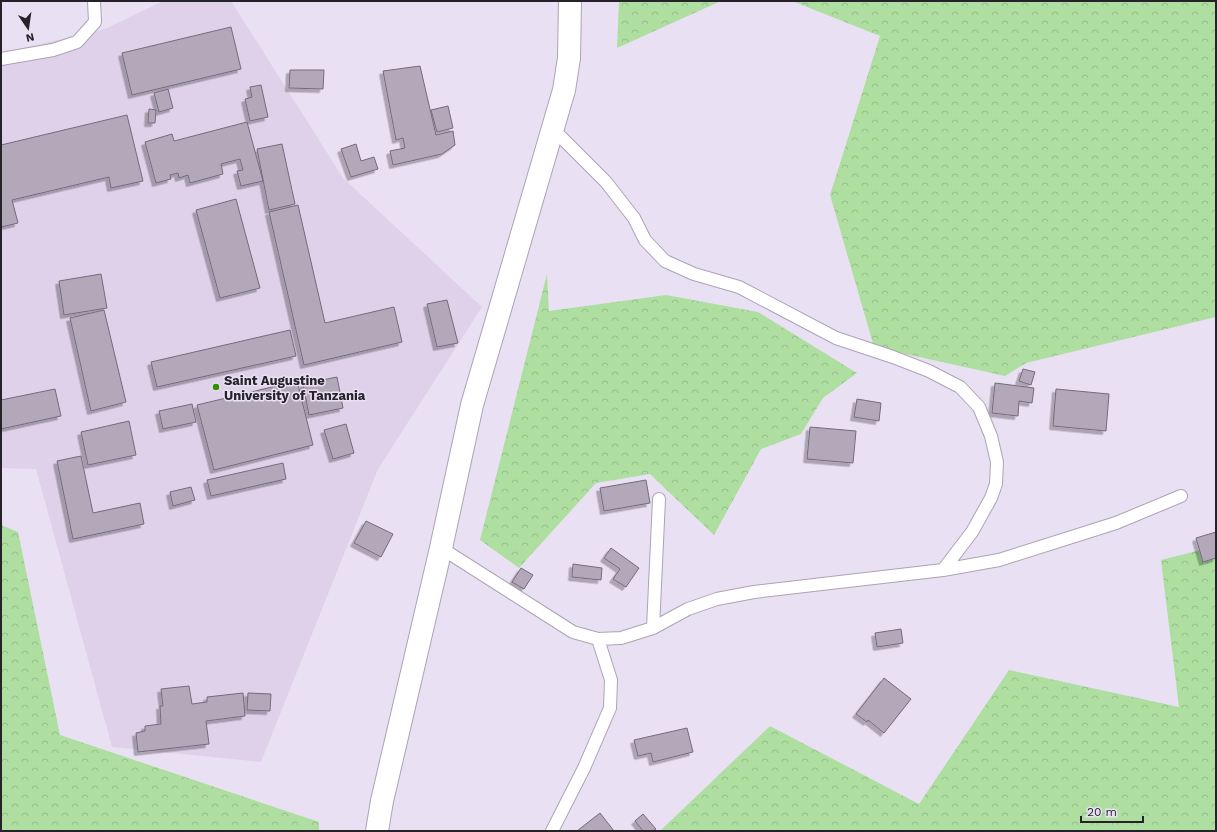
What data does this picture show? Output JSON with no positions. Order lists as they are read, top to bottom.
{
  "places": ["Saint Augustine University of Tanzania"],
  "scale_bar": "20 m",
  "north": "bottom"
}
